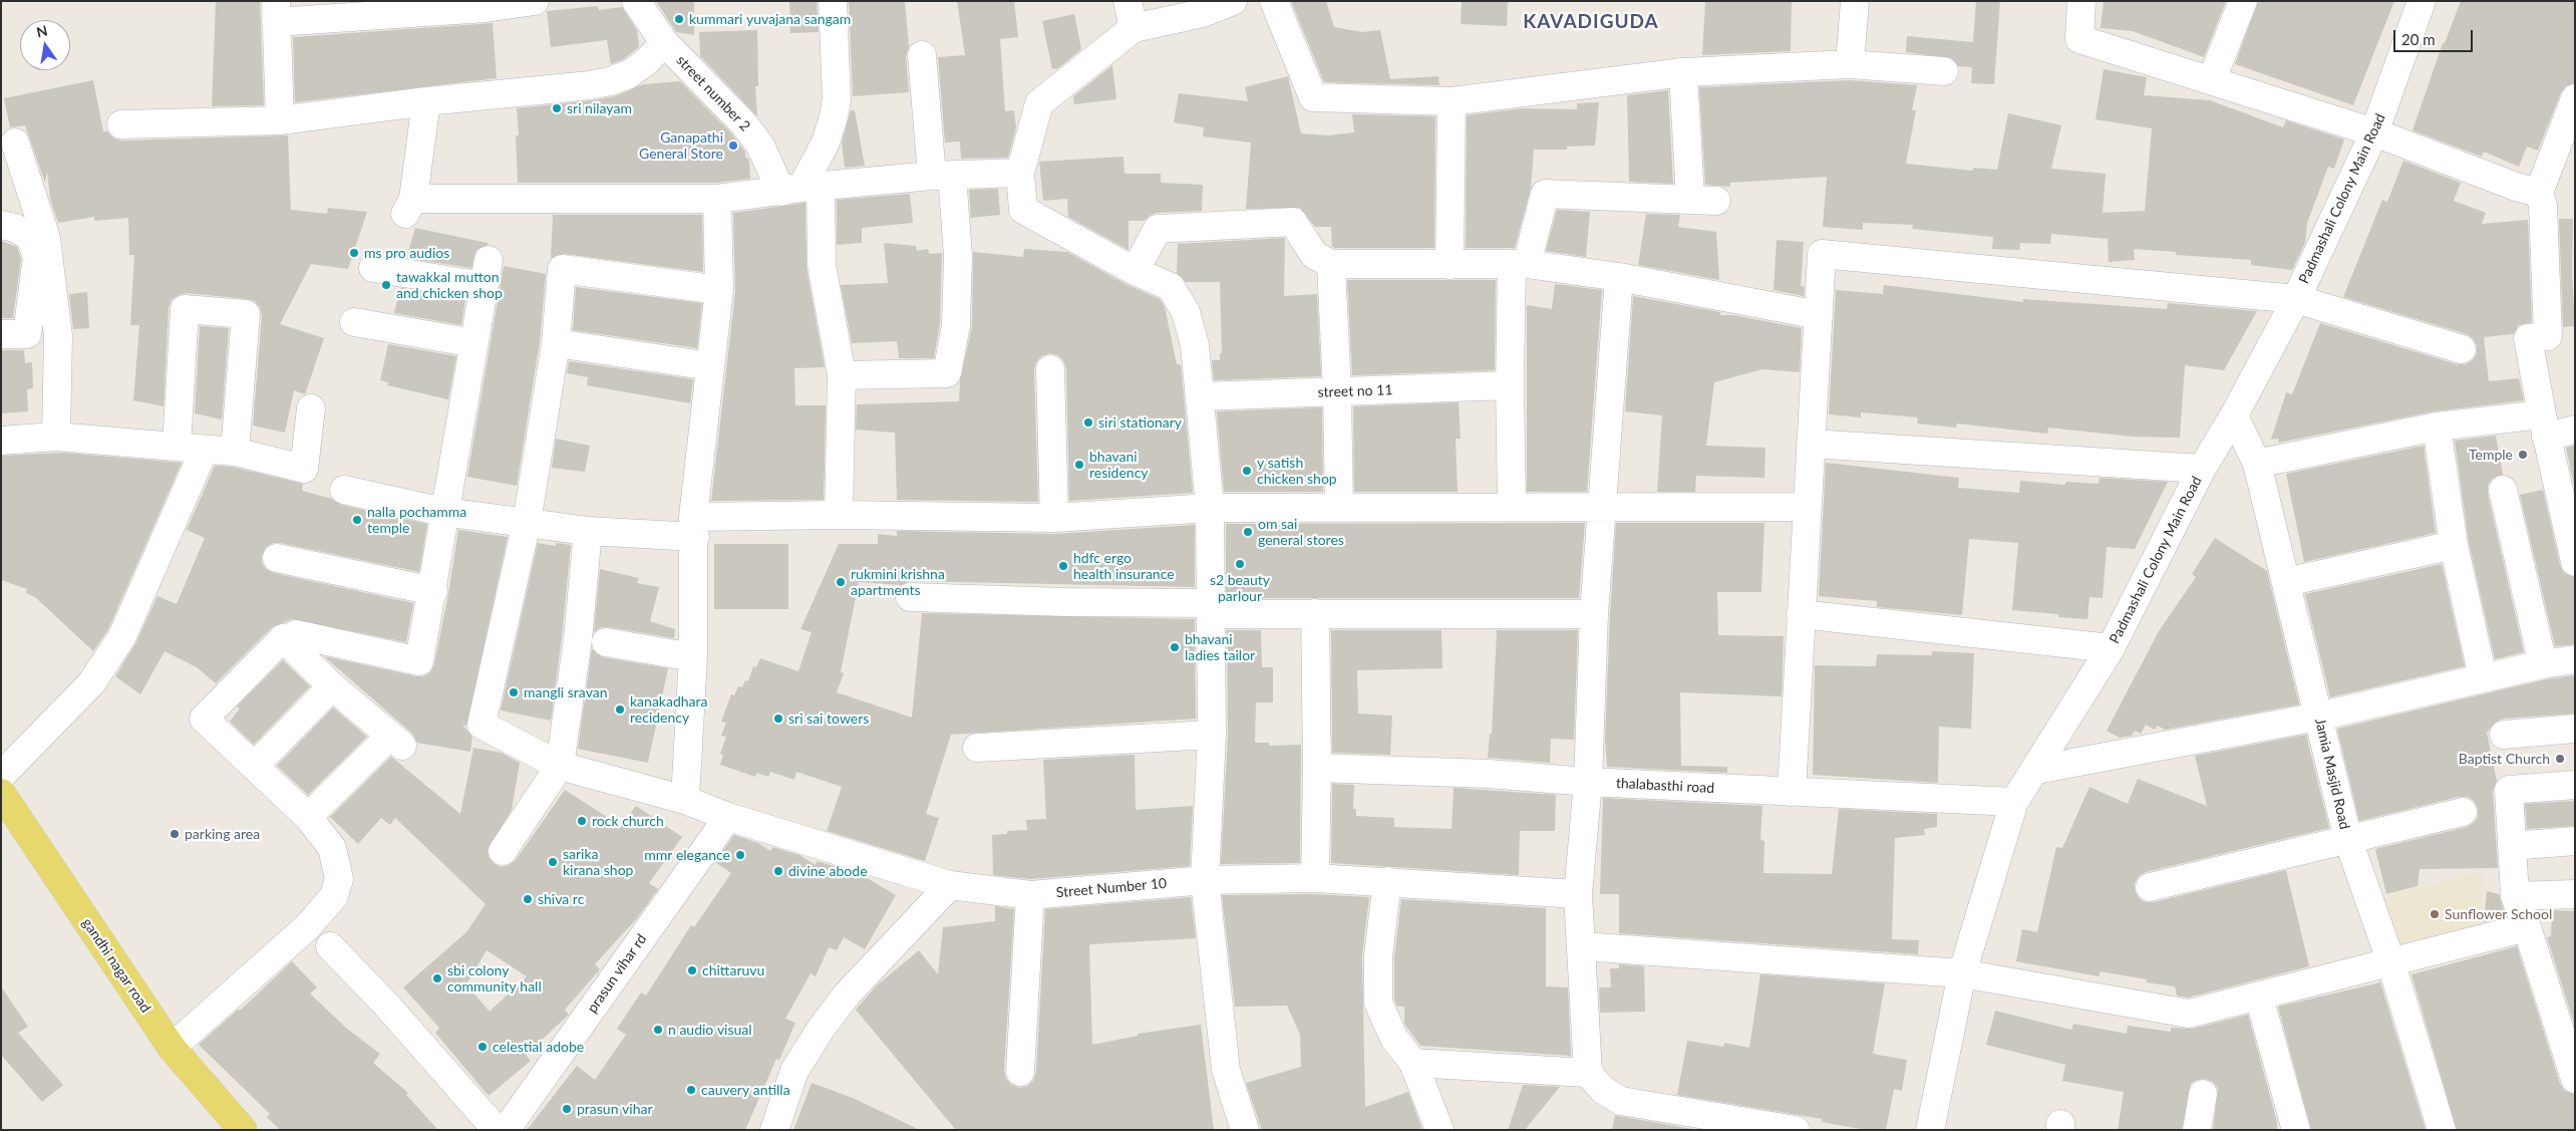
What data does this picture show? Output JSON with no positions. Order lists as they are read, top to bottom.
{
  "streets": {
    "main road": ["gandhi nagar road"],
    "street": [
      "street number 2",
      "Padmashali Colony Main Road",
      "street no 11",
      "Jamia Masjid Road",
      "thalabasthi road",
      "Street Number 10",
      "prasun vihar rd"
    ]
  },
  "crossings": [
    ["Padmashali Colony Main Road", "Jamia Masjid Road"],
    ["Padmashali Colony Main Road", "thalabasthi road"],
    ["Street Number 10", "prasun vihar rd"]
  ],
  "districts": ["KAVADIGUDA"],
  "places": [
    "kummari yuvajana sangam",
    "sri nilayam",
    "Ganapathi General Store",
    "ms pro audios",
    "tawakkal mutton and chicken shop",
    "siri stationary",
    "Temple",
    "bhavani residency",
    "y satish chicken shop",
    "nalla pochamma temple",
    "om sai general stores",
    "s2 beauty parlour",
    "hdfc ergo health insurance",
    "rukmini krishna apartments",
    "bhavani ladies tailor",
    "mangli sravan",
    "kanakadhara recidency",
    "sri sai towers",
    "Baptist Church",
    "rock church",
    "parking area",
    "mmr elegance",
    "sarika kirana shop",
    "divine abode",
    "shiva rc",
    "Sunflower School",
    "chittaruvu",
    "sbi colony community hall",
    "n audio visual",
    "celestial adobe",
    "cauvery antilla",
    "prasun vihar"
  ],
  "scale_bar": "20 m",
  "north": "top"
}
